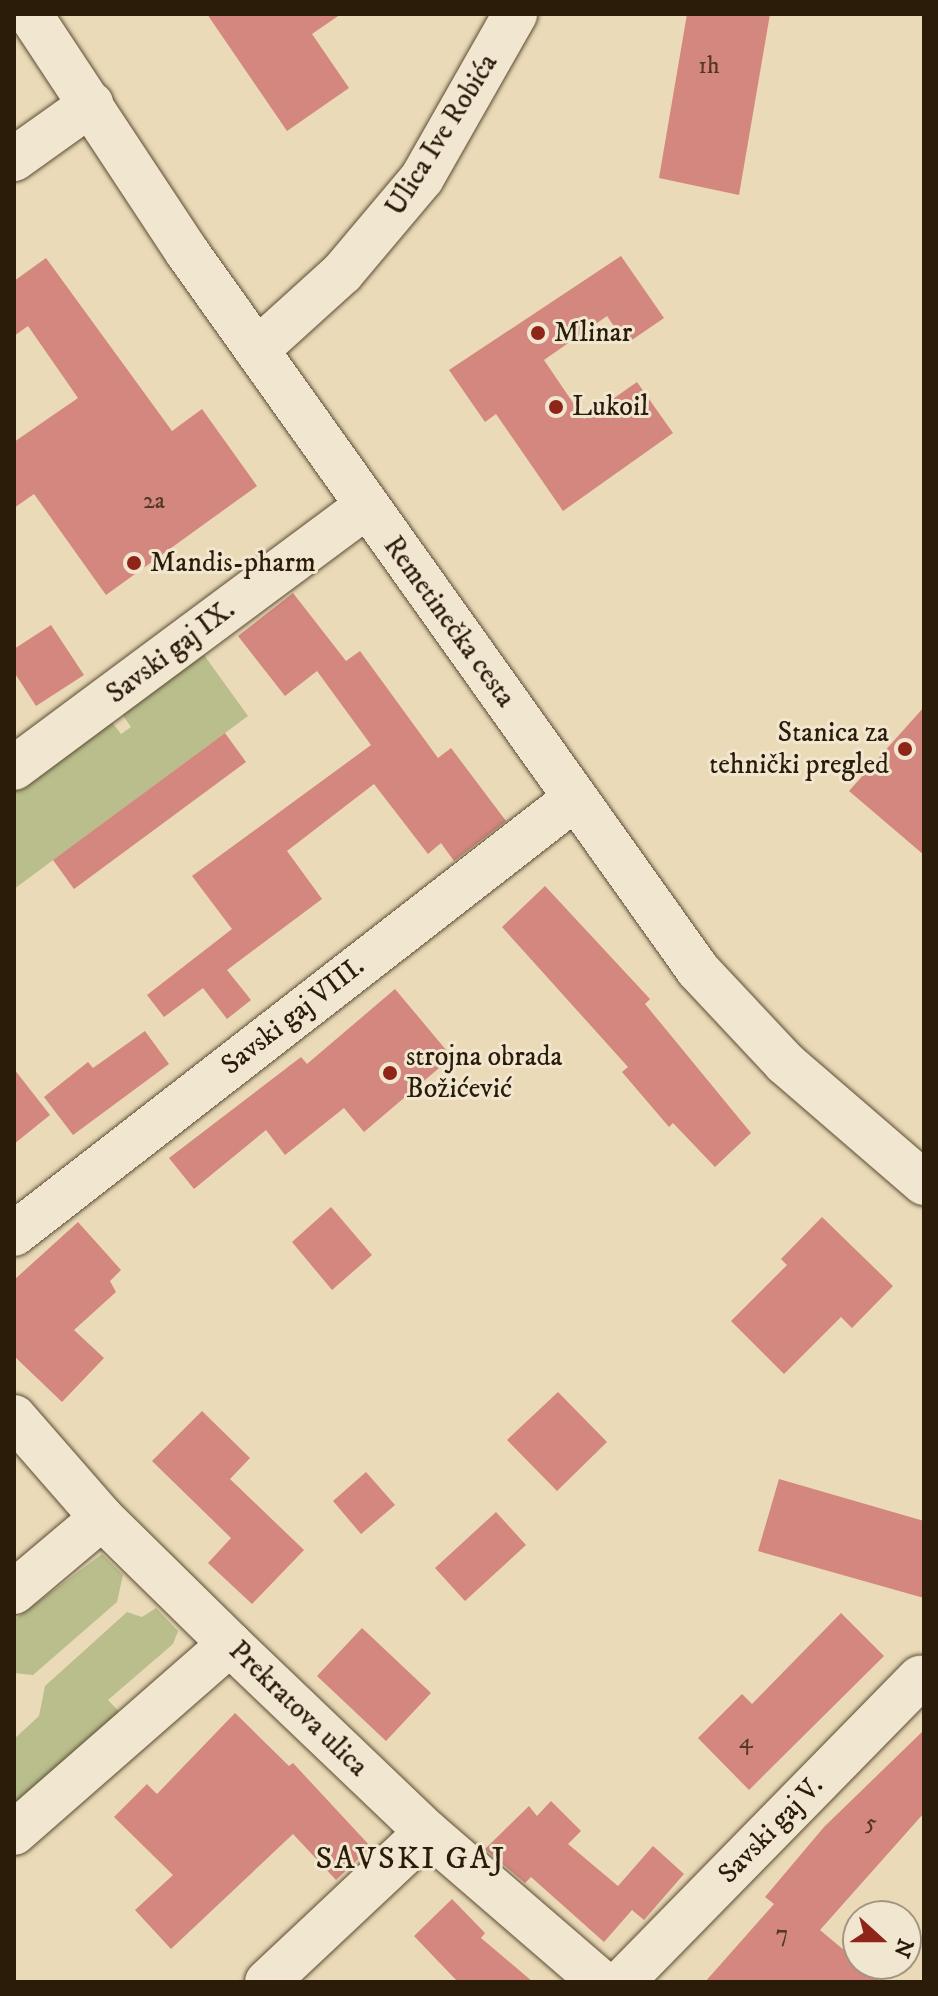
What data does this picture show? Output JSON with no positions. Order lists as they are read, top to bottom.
{
  "streets": {
    "street": [
      "Ulica Ive Robića",
      "Remetinečka cesta",
      "Savski gaj IX.",
      "Savski gaj VIII.",
      "Prekratova ulica",
      "Savski gaj V."
    ]
  },
  "crossings": [
    ["Ulica Ive Robića", "Remetinečka cesta"],
    ["Remetinečka cesta", "Savski gaj IX."],
    ["Remetinečka cesta", "Savski gaj VIII."]
  ],
  "districts": ["SAVSKI GAJ"],
  "places": [
    "Mlinar",
    "Lukoil",
    "Mandis-pharm",
    "Stanica za tehnički pregled",
    "strojna obrada Božićević"
  ],
  "house_numbers": [
    "1h",
    "2a",
    "4",
    "5",
    "7"
  ],
  "north": "right"
}
